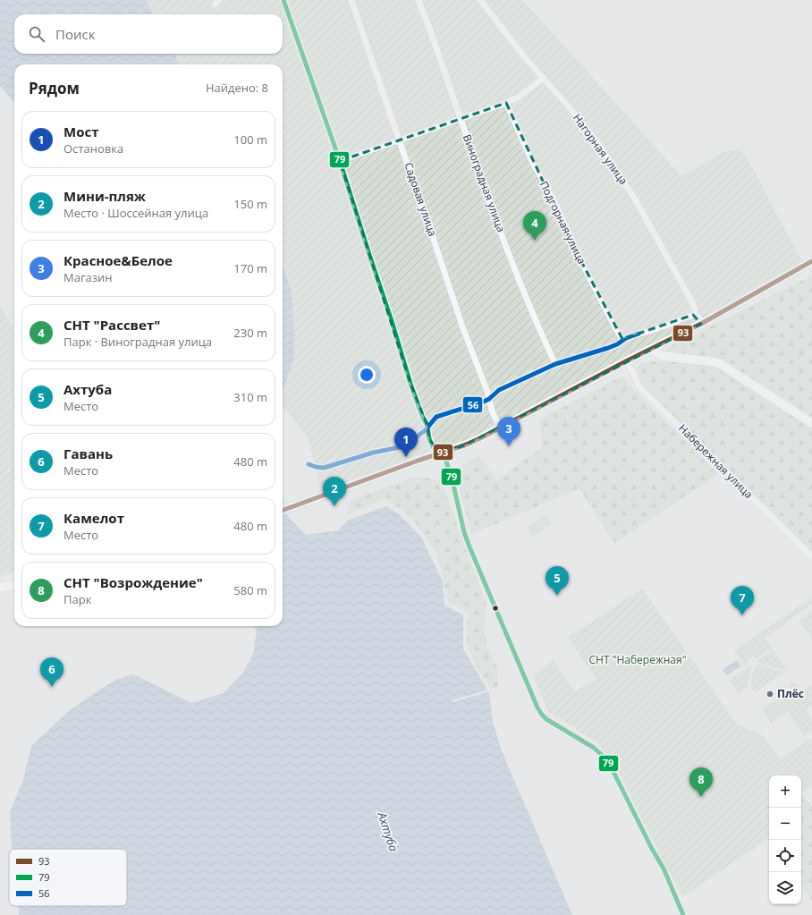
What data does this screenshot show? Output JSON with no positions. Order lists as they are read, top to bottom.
{
  "streets": {
    "street": [
      "Нагорная улица",
      "Виноградная улица",
      "Садовая улица",
      "Подгорная улица",
      "Набережная улица"
    ]
  },
  "water": ["Ахтуба"],
  "parks": ["СНТ \"Набережная\""],
  "places": ["Плёс"],
  "lines": ["transit line 79", "transit line 93", "transit line 56"],
  "legend": ["93", "79", "56"],
  "page": {
    "search": "Поиск",
    "heading": ["Рядом", "Найдено: 8"],
    "list": [
      {
        "mark": "1",
        "name": "Мост",
        "note": "Остановка",
        "value": "100 m"
      },
      {
        "mark": "2",
        "name": "Мини-пляж",
        "note": "Место · Шоссейная улица",
        "value": "150 m"
      },
      {
        "mark": "3",
        "name": "Красное&Белое",
        "note": "Магазин",
        "value": "170 m"
      },
      {
        "mark": "4",
        "name": "СНТ \"Рассвет\"",
        "note": "Парк · Виноградная улица",
        "value": "230 m"
      },
      {
        "mark": "5",
        "name": "Ахтуба",
        "note": "Место",
        "value": "310 m"
      },
      {
        "mark": "6",
        "name": "Гавань",
        "note": "Место",
        "value": "480 m"
      },
      {
        "mark": "7",
        "name": "Камелот",
        "note": "Место",
        "value": "480 m"
      },
      {
        "mark": "8",
        "name": "СНТ \"Возрождение\"",
        "note": "Парк",
        "value": "580 m"
      }
    ],
    "pins": [
      "4",
      "3",
      "1",
      "2",
      "5",
      "7",
      "6",
      "8"
    ],
    "map_buttons": ["+", "−"]
  }
}
